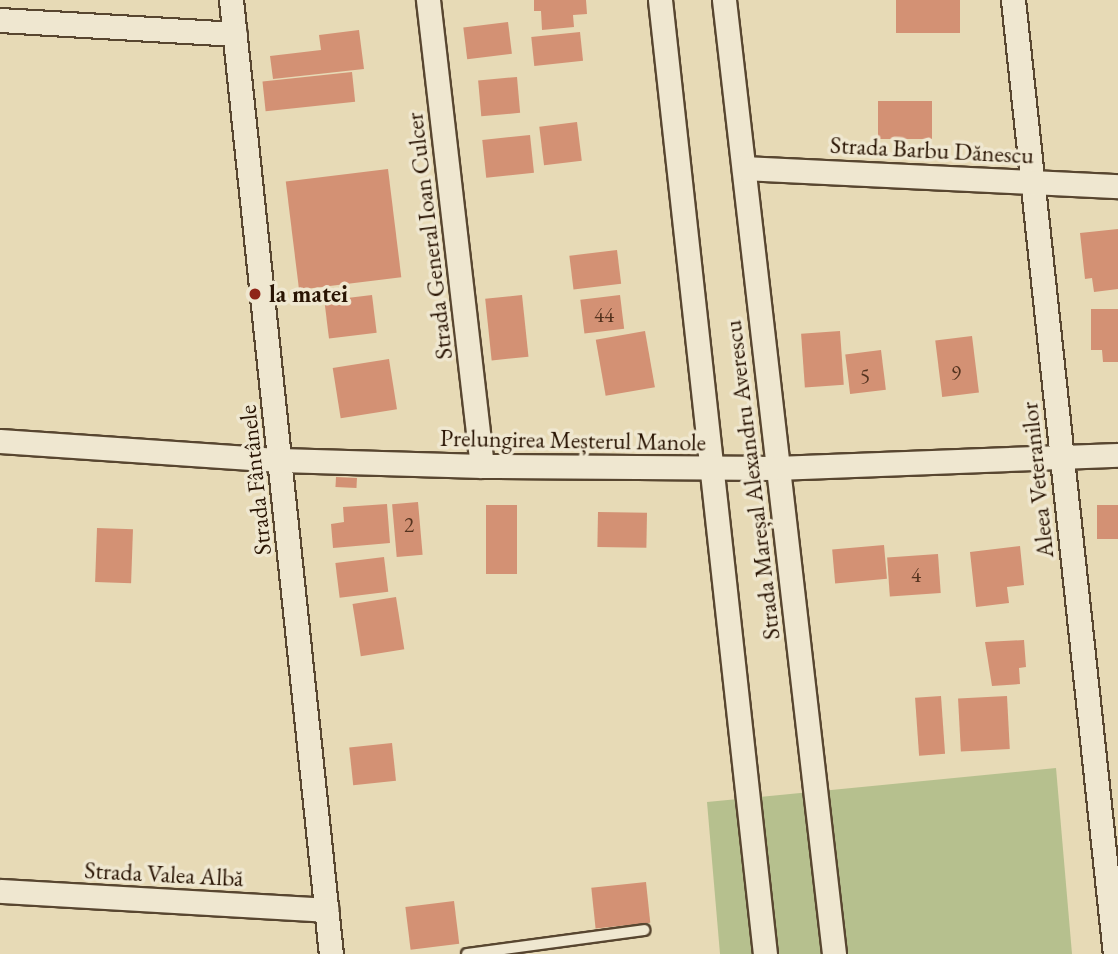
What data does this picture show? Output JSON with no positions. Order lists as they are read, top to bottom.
{
  "streets": {
    "street": [
      "Strada Barbu Dănescu",
      "Strada General Ioan Culcer",
      "Prelungirea Meșterul Manole",
      "Strada Fântânele",
      "Strada Mareșal Alexandru Averescu",
      "Aleea Veteranilor",
      "Strada Valea Albă"
    ]
  },
  "crossings": [
    ["Strada Barbu Dănescu", "Strada Mareșal Alexandru Averescu"],
    ["Strada Barbu Dănescu", "Aleea Veteranilor"],
    ["Strada General Ioan Culcer", "Prelungirea Meșterul Manole"],
    ["Prelungirea Meșterul Manole", "Strada Fântânele"],
    ["Prelungirea Meșterul Manole", "Strada Mareșal Alexandru Averescu"],
    ["Prelungirea Meșterul Manole", "Aleea Veteranilor"],
    ["Strada Fântânele", "Strada Valea Albă"]
  ],
  "places": ["la matei"],
  "house_numbers": [
    "44",
    "9",
    "5",
    "2",
    "4"
  ]
}
